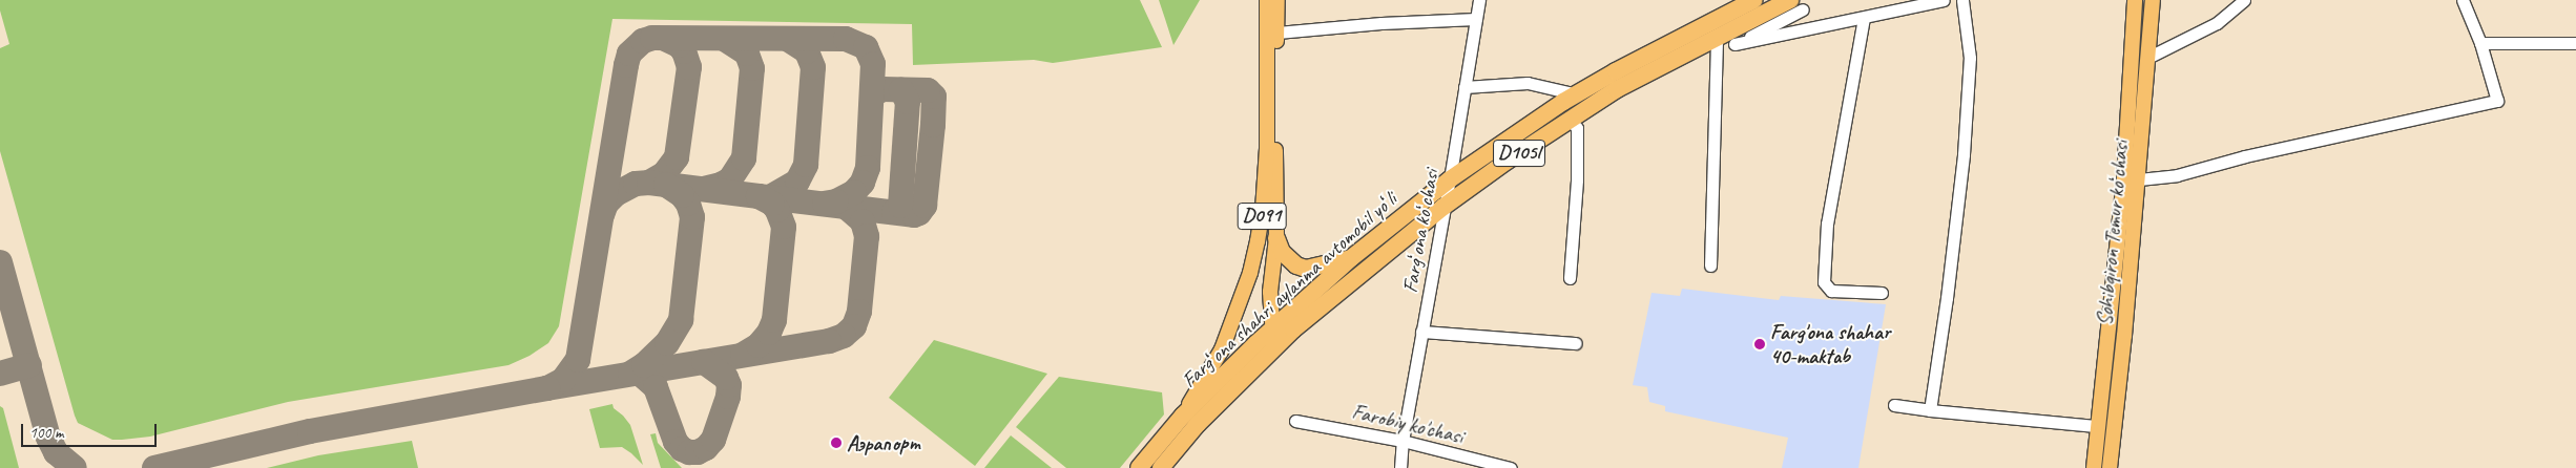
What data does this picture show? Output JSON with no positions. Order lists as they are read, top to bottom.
{
  "streets": {
    "highway": ["D105l", "D091", "Fargʻona shahri aylanma avtomobil yoʻli"],
    "main road": ["Sohibqiron Temur koʻchasi"],
    "street": ["Fargʻona koʻchasi", "Farobiy ko'chasi"]
  },
  "crossings": [
    ["D091", "Fargʻona shahri aylanma avtomobil yoʻli"],
    ["Fargʻona koʻchasi", "Fargʻona shahri aylanma avtomobil yoʻli"],
    ["Fargʻona koʻchasi", "Farobiy ko'chasi"]
  ],
  "places": ["Farg'ona shahar 40-maktab", "Аэрапорт"],
  "scale_bar": "100 m"
}
